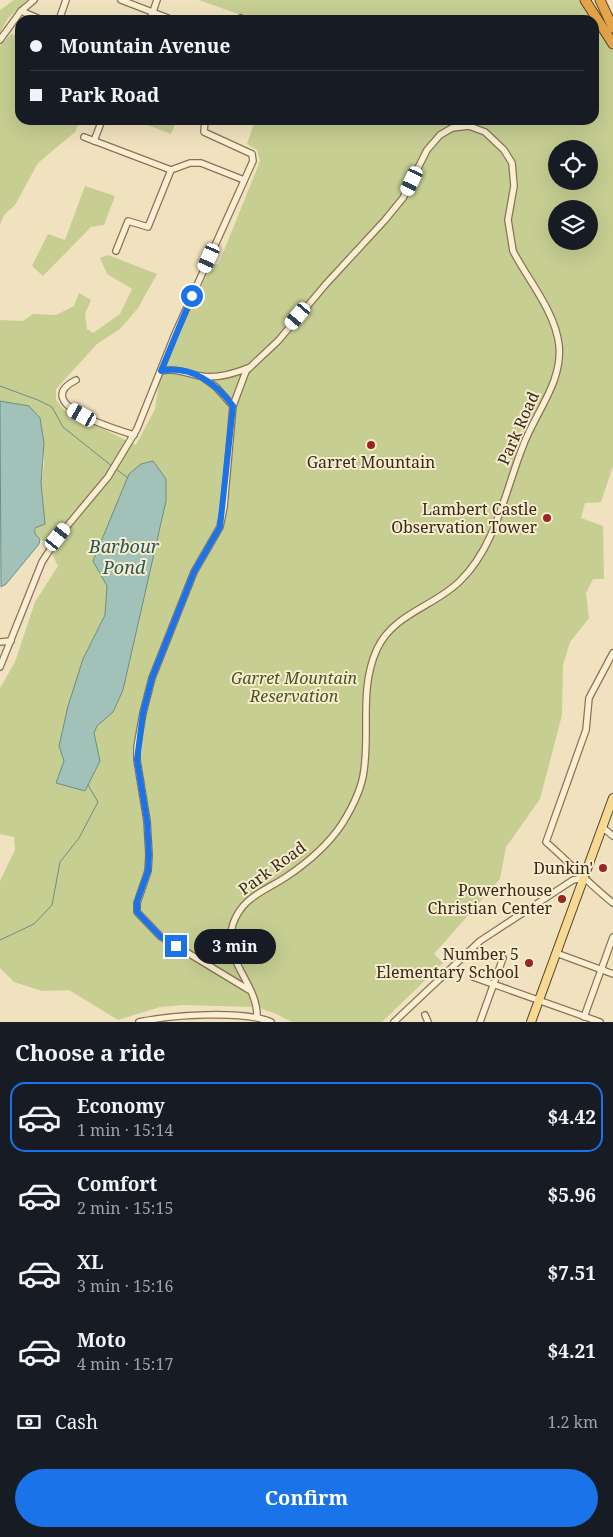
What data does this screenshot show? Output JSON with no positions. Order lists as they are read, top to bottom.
{
  "streets": {
    "street": ["Park Road"]
  },
  "water": ["Barbour Pond"],
  "parks": ["Garret Mountain Reservation"],
  "places": [
    "Garret Mountain",
    "Lambert Castle Observation Tower",
    "Dunkin'",
    "Powerhouse Christian Center",
    "Number 5 Elementary School"
  ],
  "page": {
    "banner": ["Mountain Avenue", "Park Road"],
    "bubble": "3 min",
    "heading": "Choose a ride",
    "list": [
      {
        "name": "Economy",
        "note": "1 min · 15:14",
        "value": "$4.42"
      },
      {
        "name": "Comfort",
        "note": "2 min · 15:15",
        "value": "$5.96"
      },
      {
        "name": "XL",
        "note": "3 min · 15:16",
        "value": "$7.51"
      },
      {
        "name": "Moto",
        "note": "4 min · 15:17",
        "value": "$4.21"
      }
    ],
    "pay": ["Cash", "1.2 km"],
    "buttons": "Confirm"
  }
}
